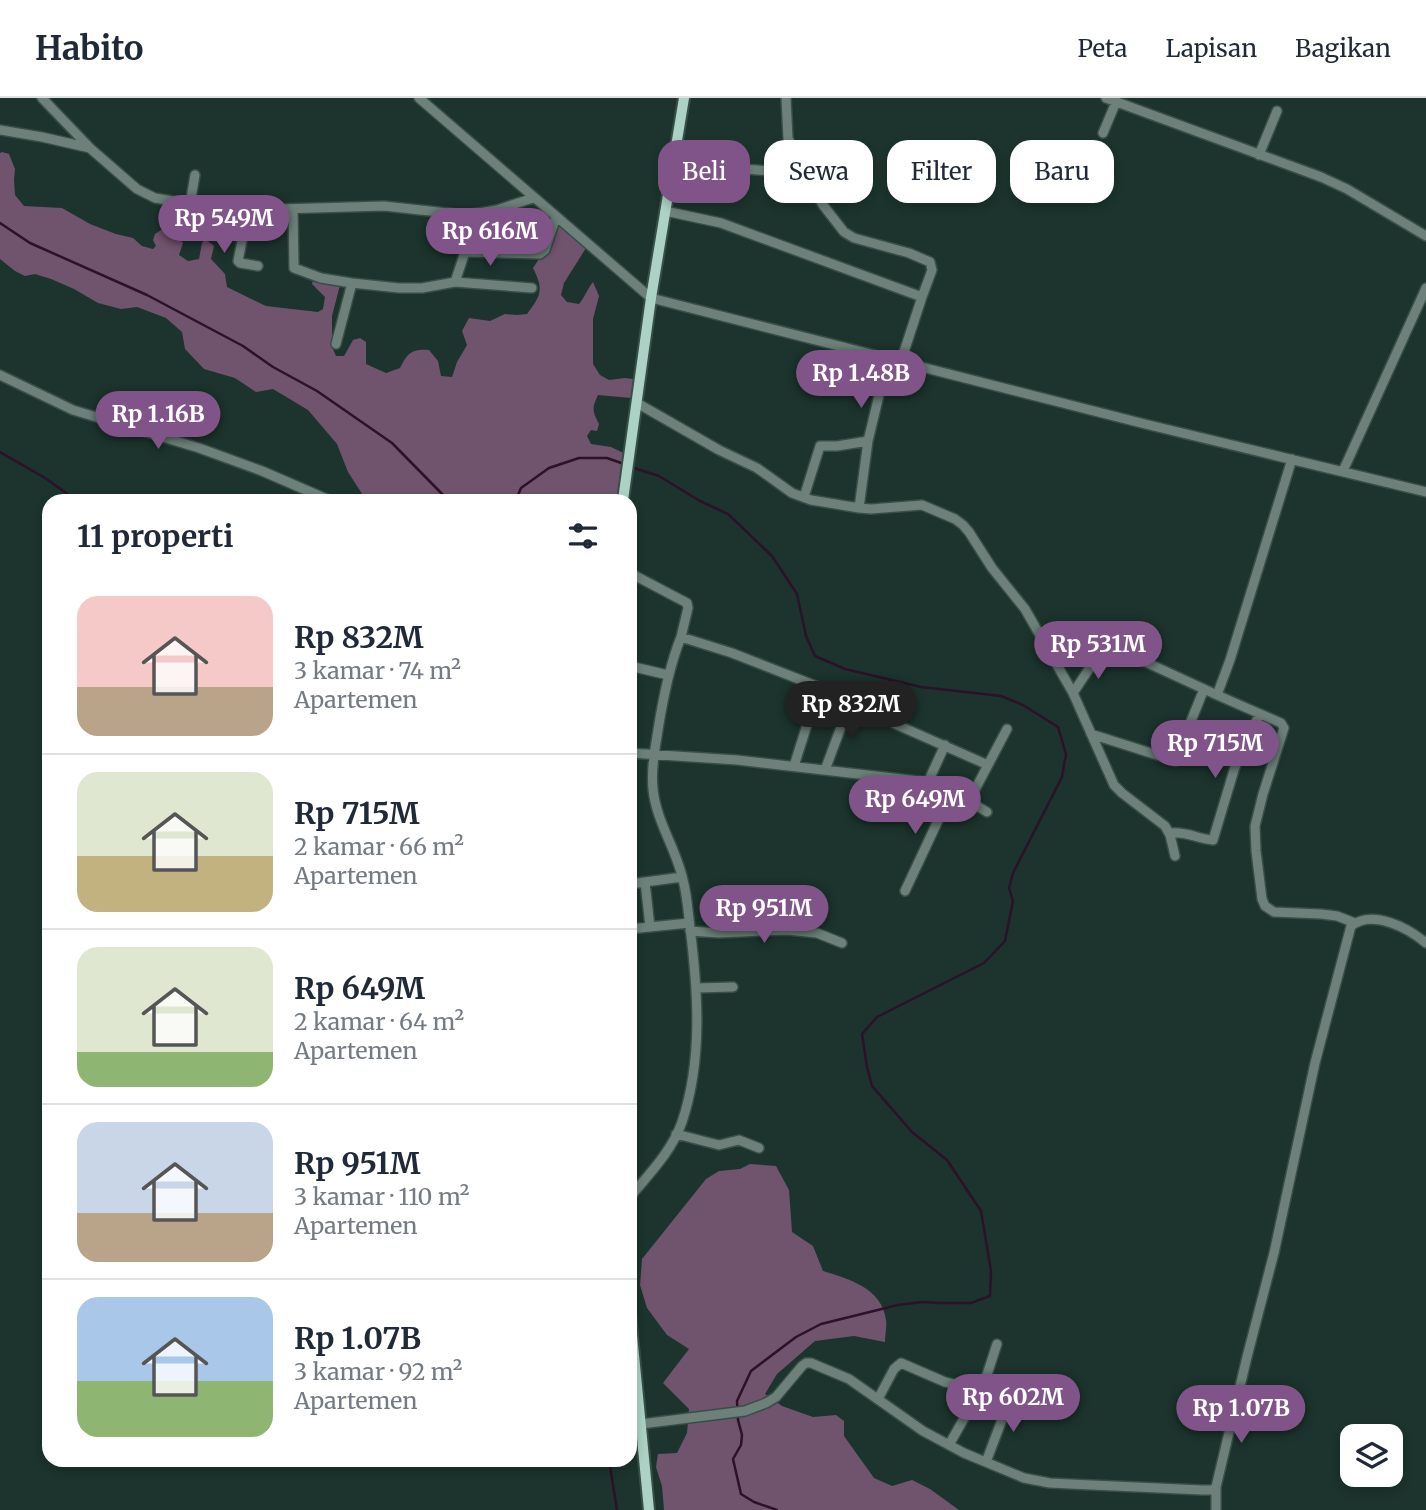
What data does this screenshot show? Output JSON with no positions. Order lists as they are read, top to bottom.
{
  "page": {
    "header": "Habito",
    "nav": ["Peta", "Lapisan", "Bagikan"],
    "chip": [
      "Beli",
      "Sewa",
      "Filter",
      "Baru"
    ],
    "price": [
      "Rp 549M",
      "Rp 616M",
      "Rp 1.48B",
      "Rp 1.16B",
      "Rp 531M",
      "Rp 832M",
      "Rp 715M",
      "Rp 649M",
      "Rp 951M",
      "Rp 602M",
      "Rp 1.07B"
    ],
    "heading": "11 properti",
    "list": [
      {
        "name": "Rp 832M",
        "note": "3 kamar · 74 m² · Apartemen"
      },
      {
        "name": "Rp 715M",
        "note": "2 kamar · 66 m² · Apartemen"
      },
      {
        "name": "Rp 649M",
        "note": "2 kamar · 64 m² · Apartemen"
      },
      {
        "name": "Rp 951M",
        "note": "3 kamar · 110 m² · Apartemen"
      },
      {
        "name": "Rp 1.07B",
        "note": "3 kamar · 92 m² · Apartemen"
      }
    ]
  }
}
